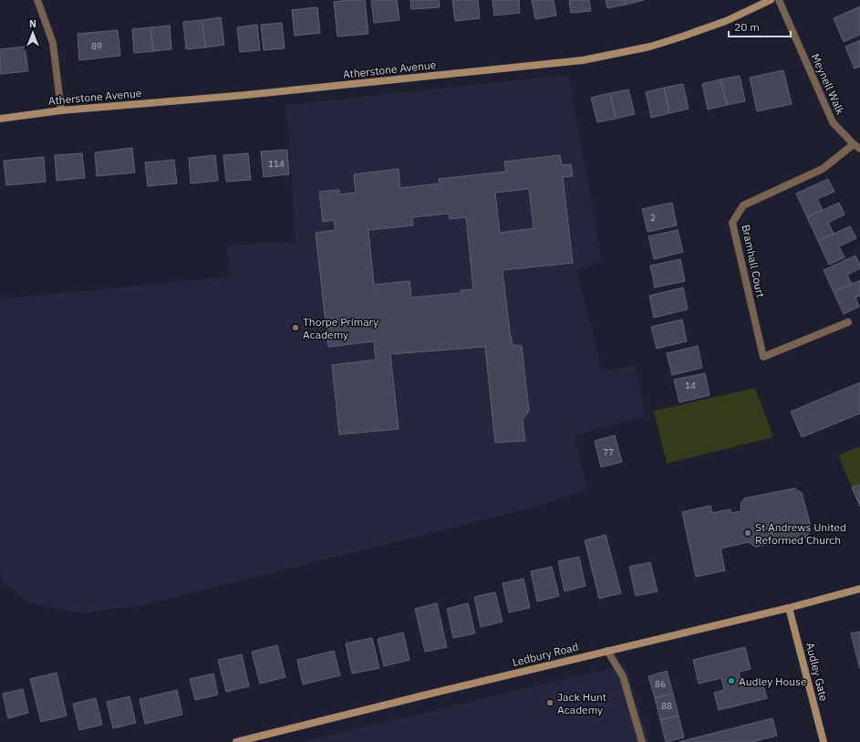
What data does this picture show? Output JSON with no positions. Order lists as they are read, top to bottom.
{
  "streets": {
    "street": [
      "Atherstone Avenue",
      "Meynell Walk",
      "Bramhall Court",
      "Ledbury Road",
      "Audley Gate"
    ]
  },
  "crossings": [
    ["Meynell Walk", "Bramhall Court"],
    ["Ledbury Road", "Audley Gate"]
  ],
  "places": [
    "Thorpe Primary Academy",
    "St Andrews United Reformed Church",
    "Audley House",
    "Jack Hunt Academy"
  ],
  "house_numbers": [
    "89",
    "114",
    "2",
    "14",
    "77",
    "86",
    "88"
  ],
  "scale_bar": "20 m",
  "north": "top"
}
